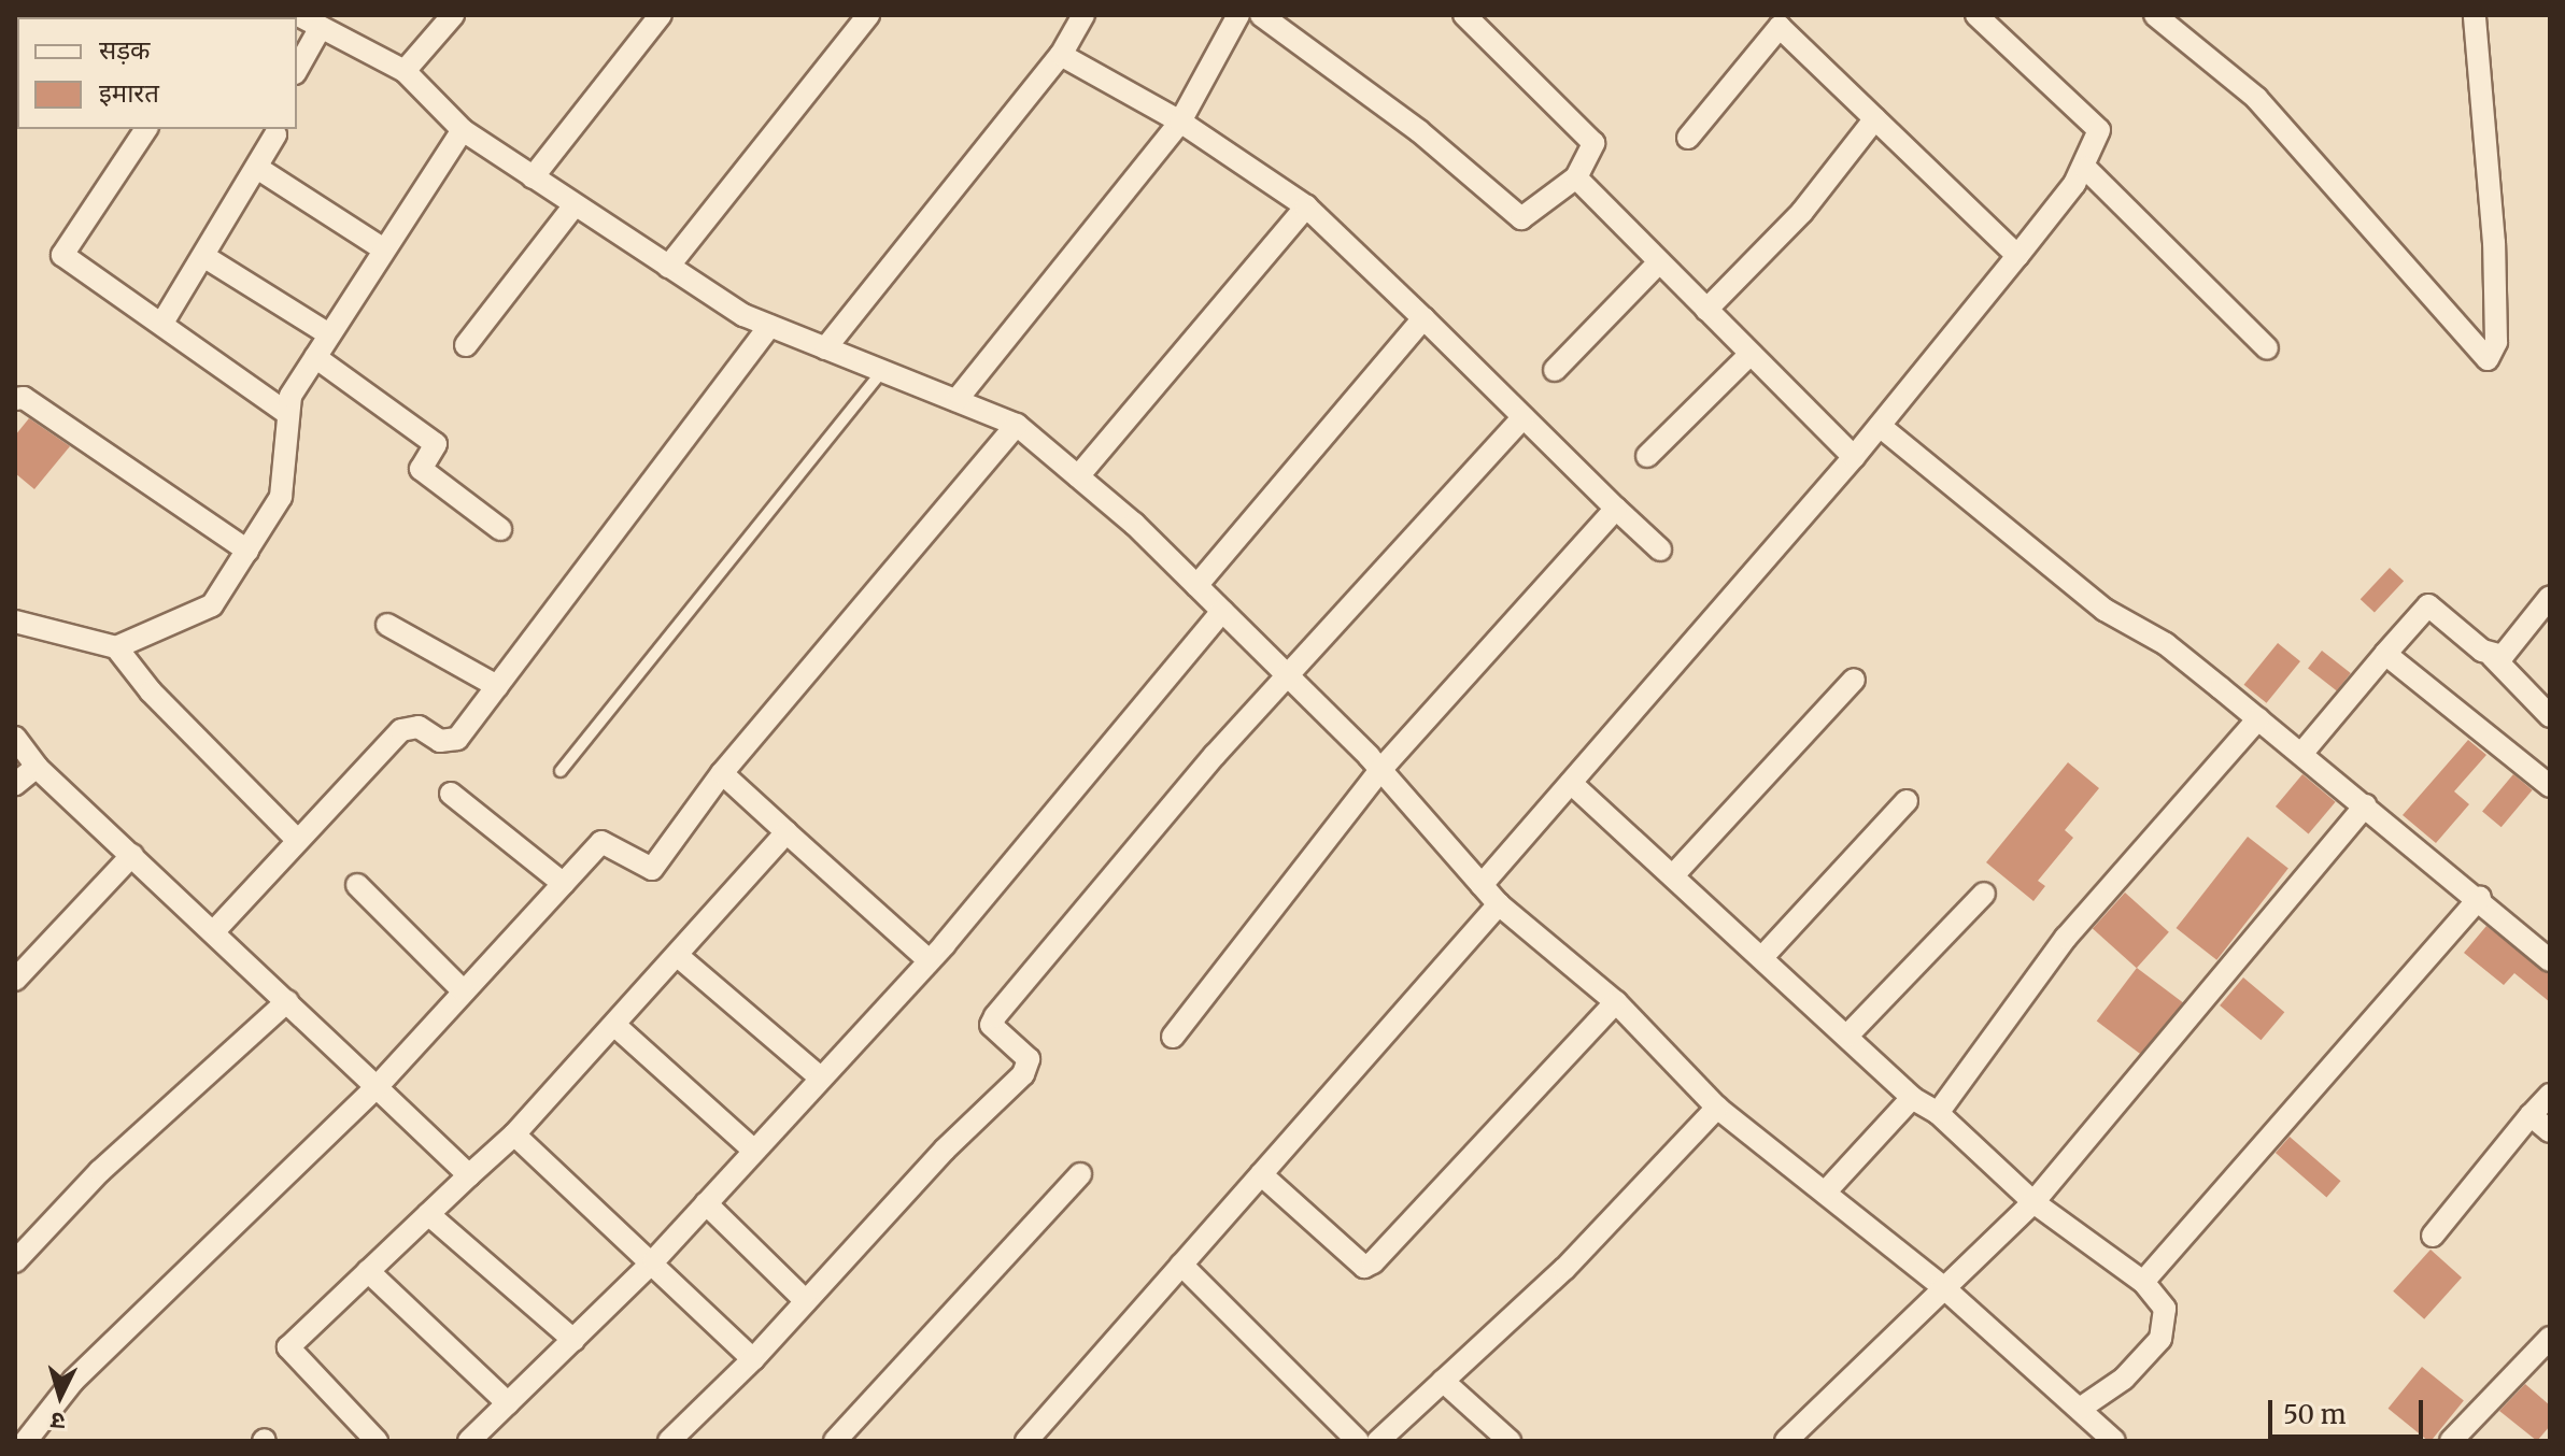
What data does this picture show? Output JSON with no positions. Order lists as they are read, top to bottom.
{
  "legend": ["सड़क", "इमारत"],
  "scale_bar": "50 m",
  "north": "bottom"
}
